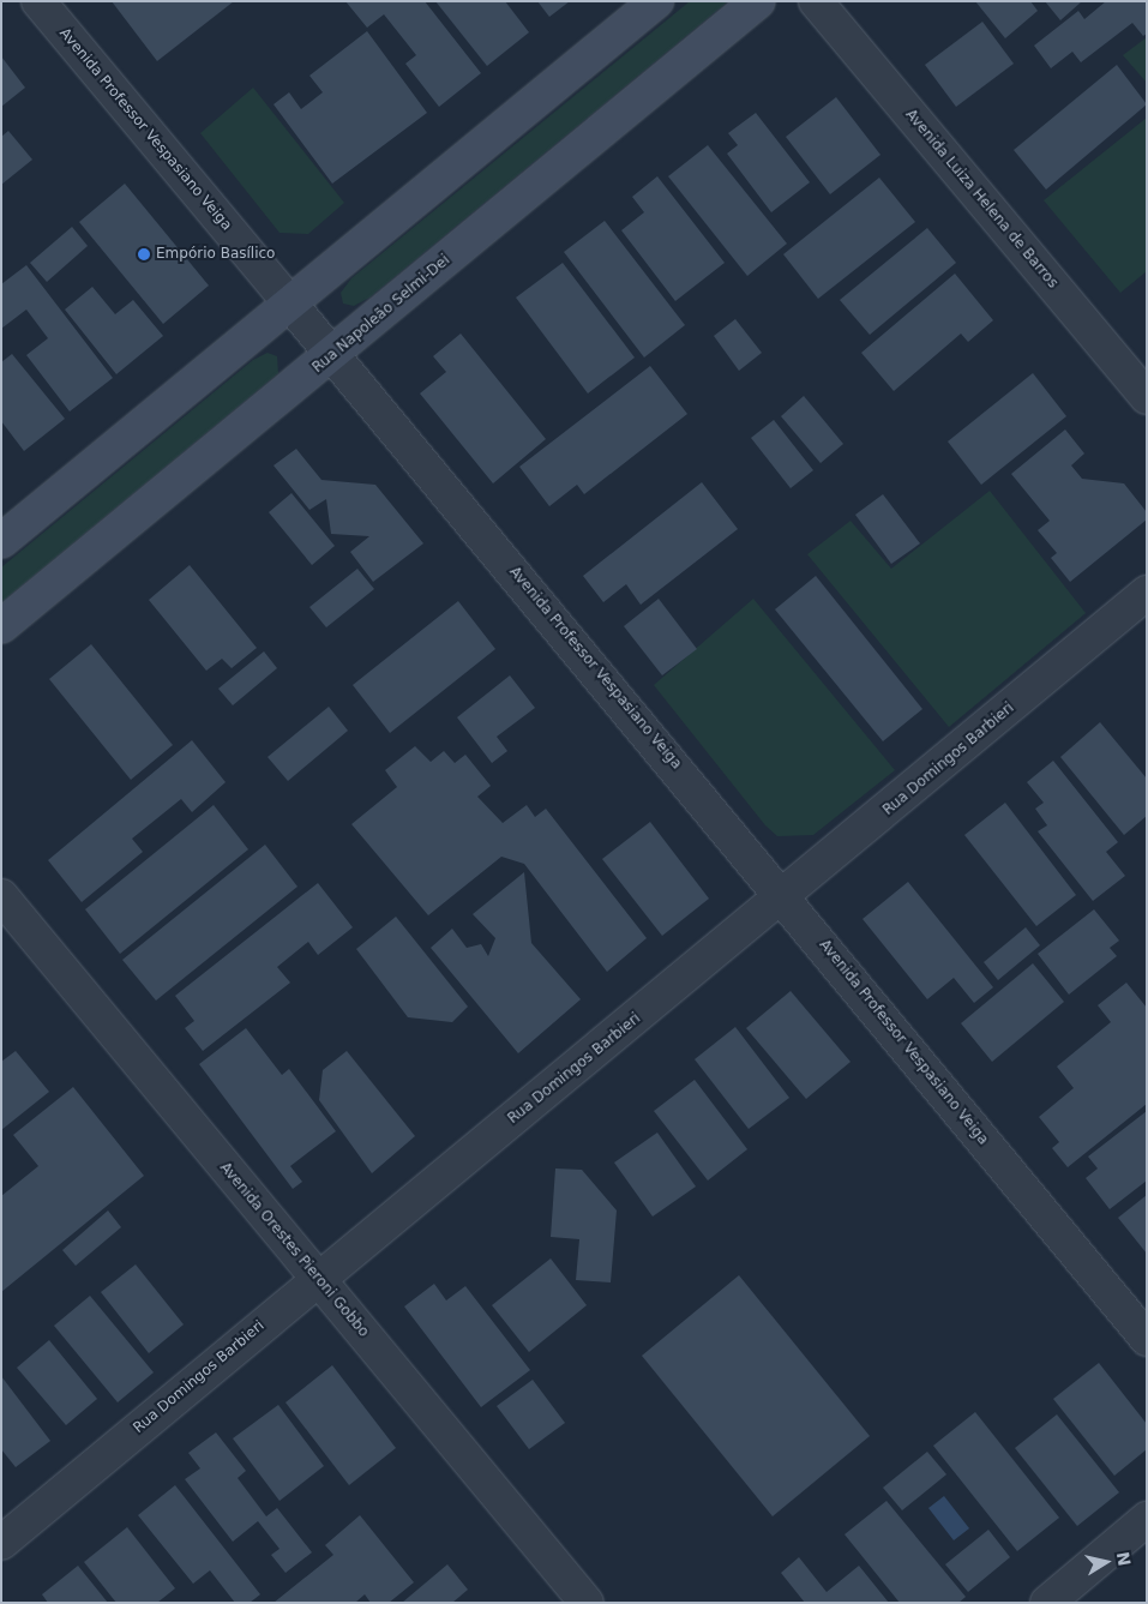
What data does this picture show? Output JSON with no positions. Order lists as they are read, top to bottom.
{
  "streets": {
    "main road": ["Rua Napoleão Selmi-Dei"],
    "street": [
      "Avenida Professor Vespasiano Veiga",
      "Avenida Luiza Helena de Barros",
      "Rua Domingos Barbieri",
      "Avenida Orestes Pieroni Gobbo"
    ]
  },
  "crossings": [
    ["Avenida Professor Vespasiano Veiga", "Rua Napoleão Selmi-Dei"],
    ["Avenida Professor Vespasiano Veiga", "Rua Domingos Barbieri"],
    ["Rua Domingos Barbieri", "Avenida Orestes Pieroni Gobbo"]
  ],
  "places": ["Empório Basílico"],
  "north": "right"
}
